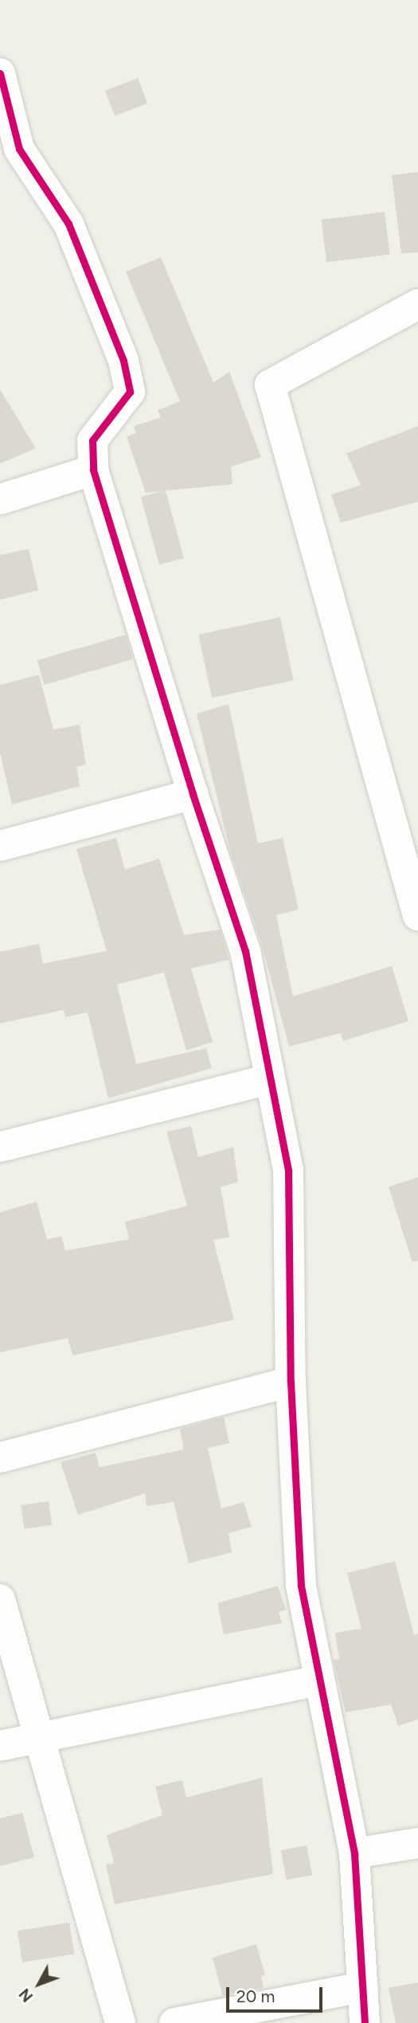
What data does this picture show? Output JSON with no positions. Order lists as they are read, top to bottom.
{
  "scale_bar": "20 m",
  "north": "bottom left"
}
